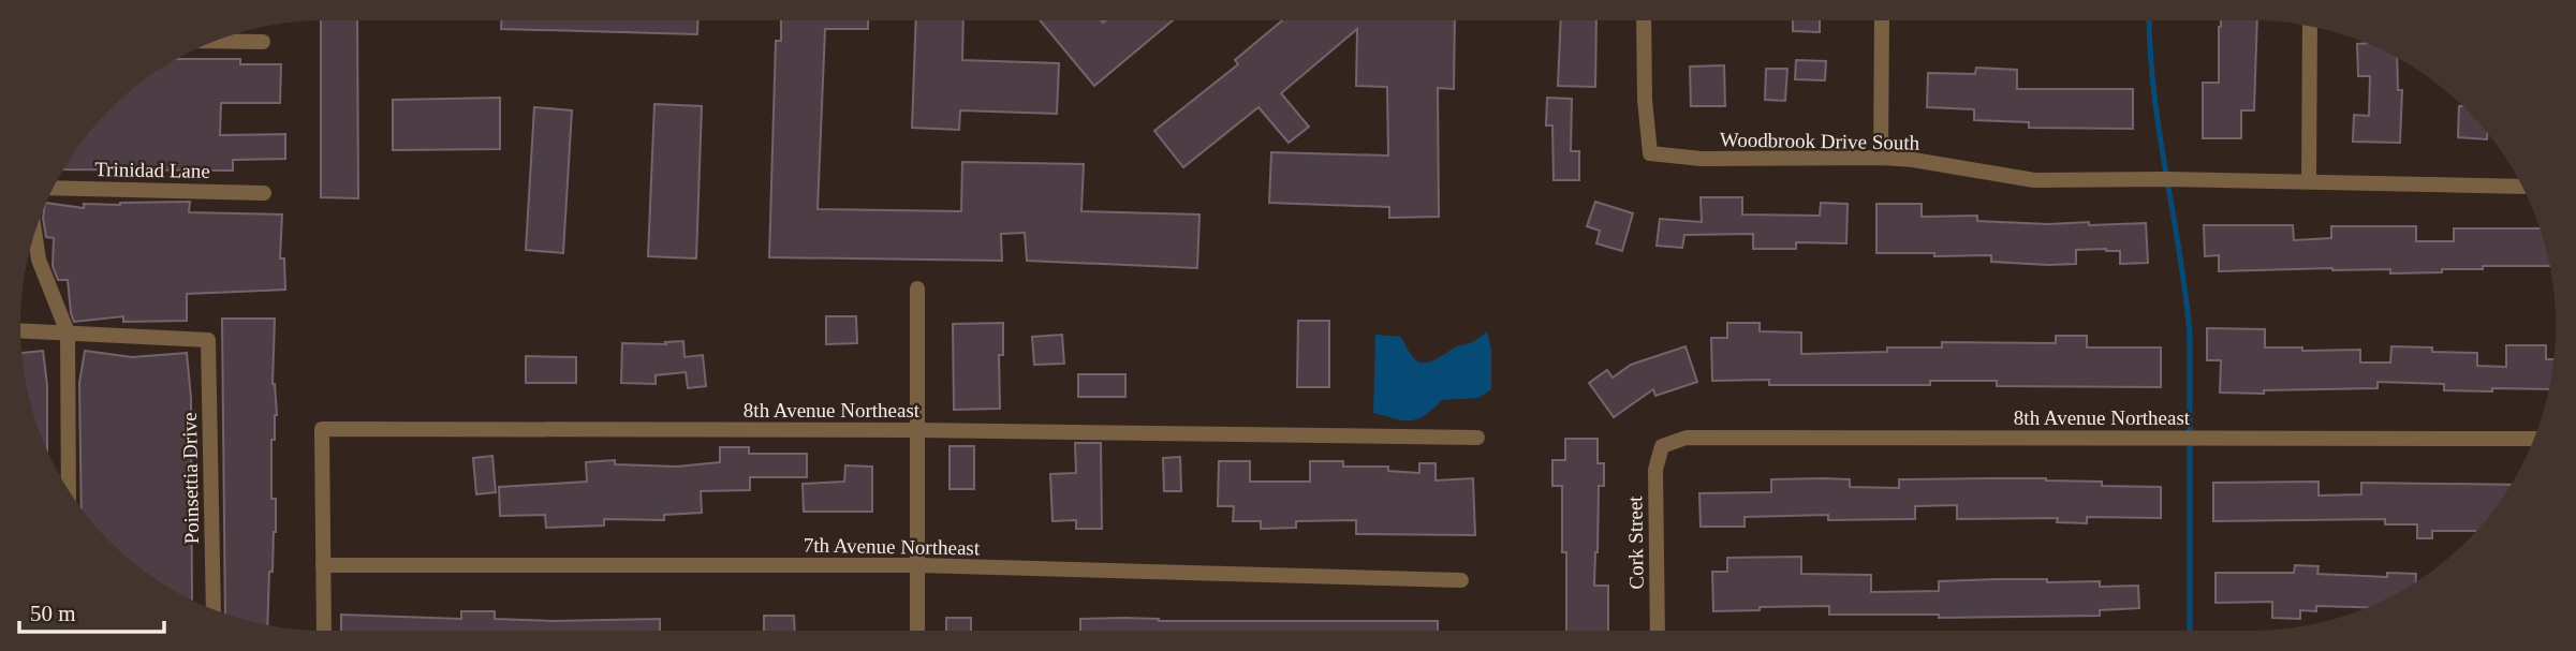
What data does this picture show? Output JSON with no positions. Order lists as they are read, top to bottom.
{
  "streets": {
    "street": [
      "Woodbrook Drive South",
      "Trinidad Lane",
      "8th Avenue Northeast",
      "Poinsettia Drive",
      "Cork Street",
      "7th Avenue Northeast"
    ]
  },
  "crossings": [
    ["8th Avenue Northeast", "Cork Street"],
    ["8th Avenue Northeast", "7th Avenue Northeast"]
  ],
  "scale_bar": "50 m"
}
